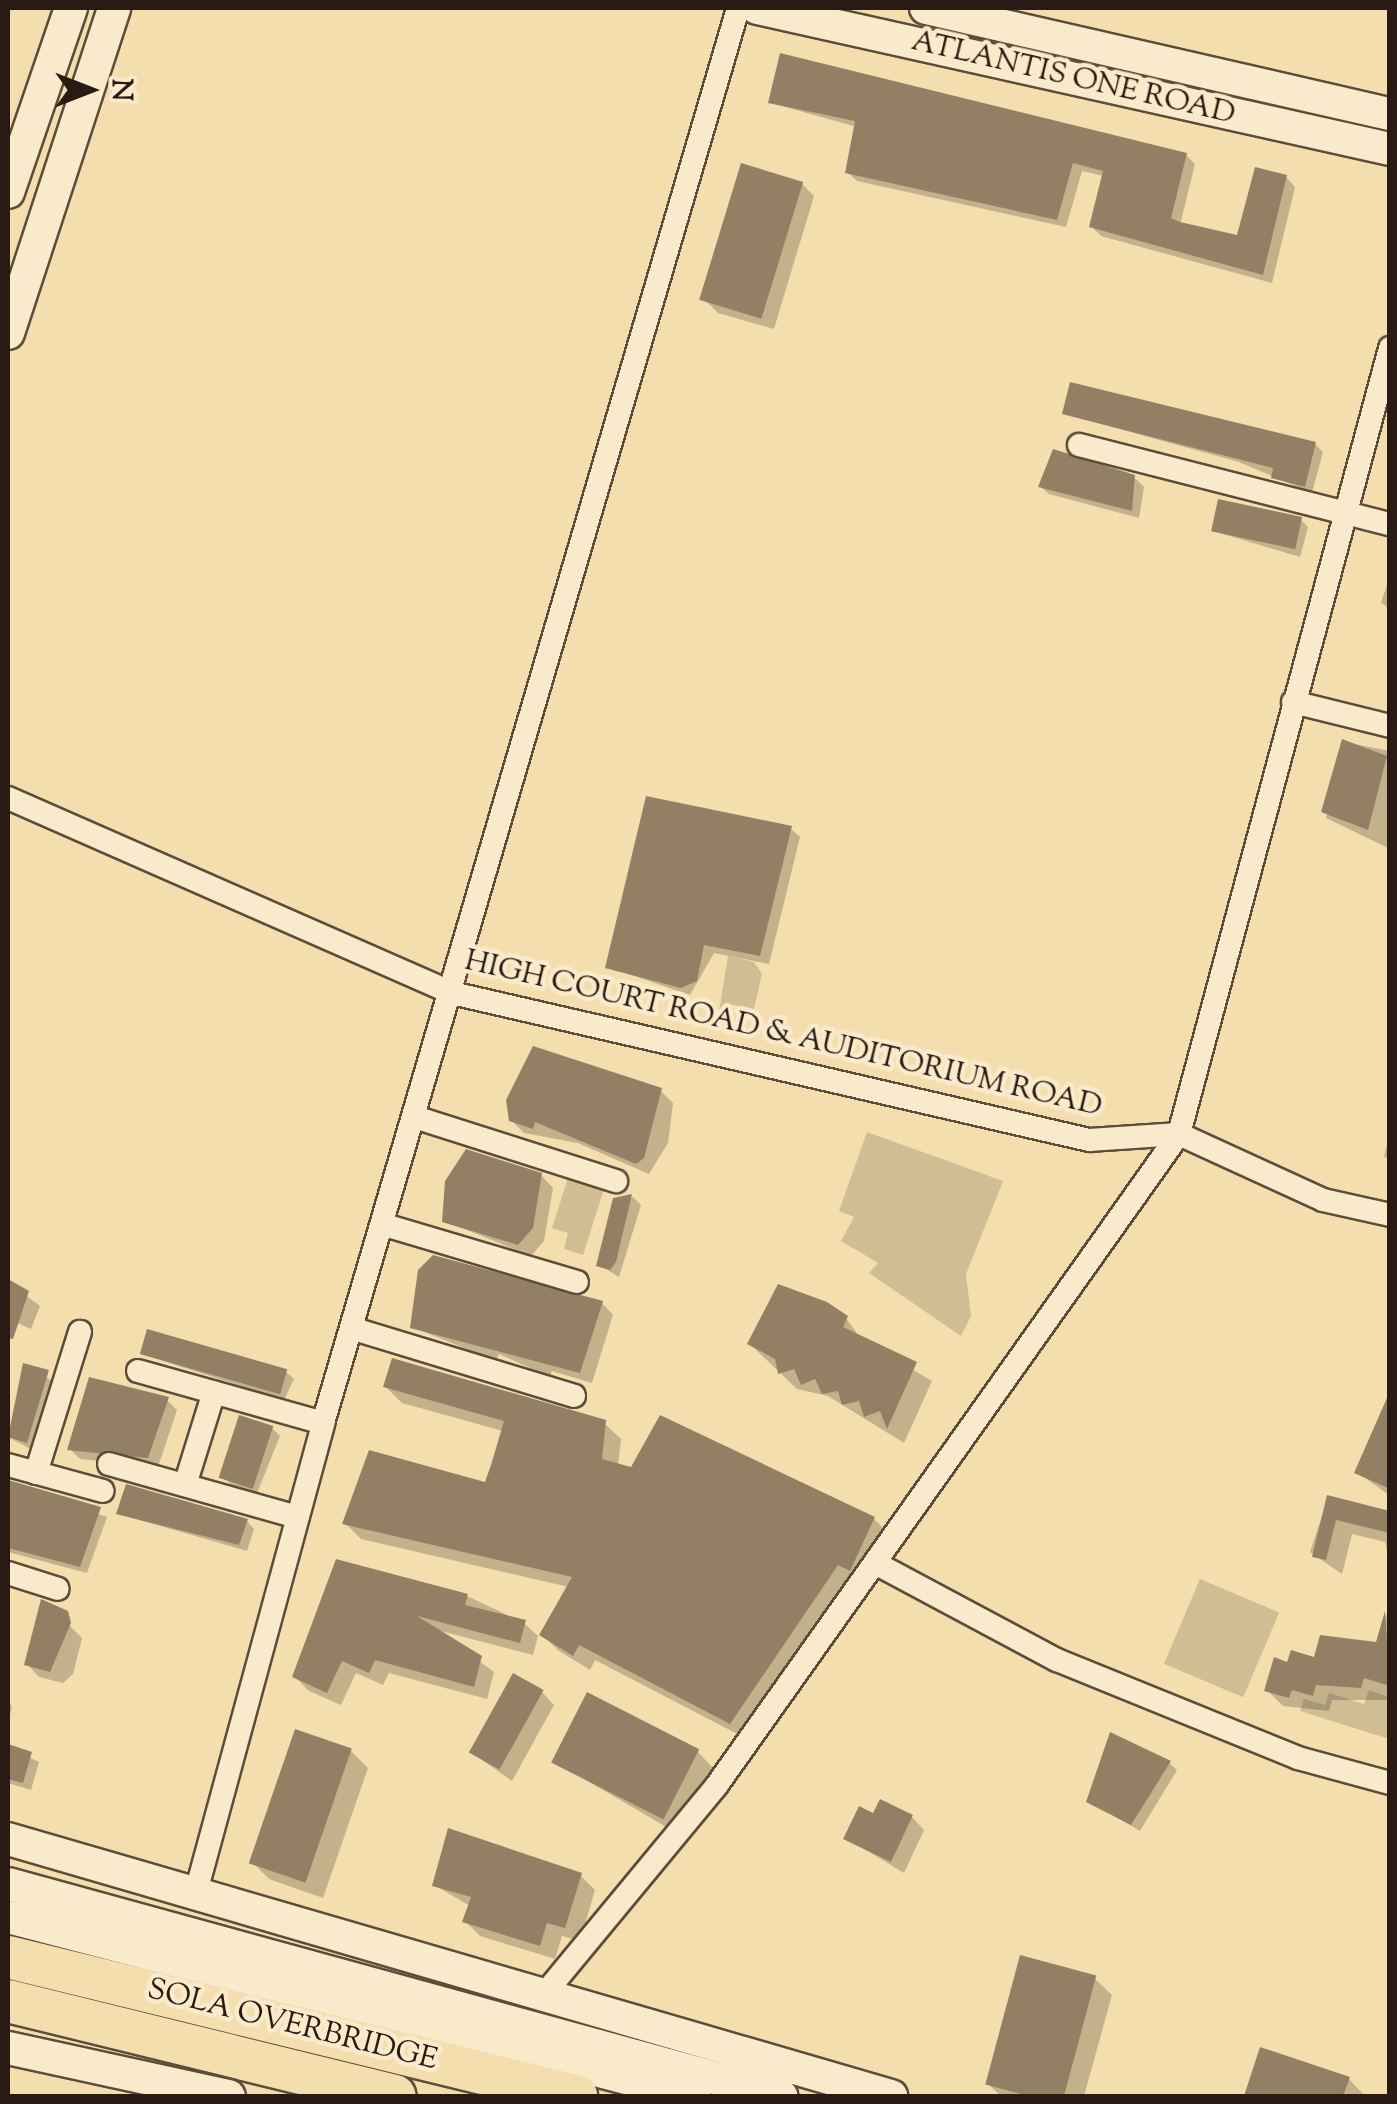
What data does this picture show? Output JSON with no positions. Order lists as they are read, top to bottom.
{
  "streets": {
    "highway": ["SOLA OVERBRIDGE"],
    "main road": ["ATLANTIS ONE ROAD"],
    "street": ["HIGH COURT ROAD & AUDITORIUM ROAD"]
  },
  "north": "right"
}
